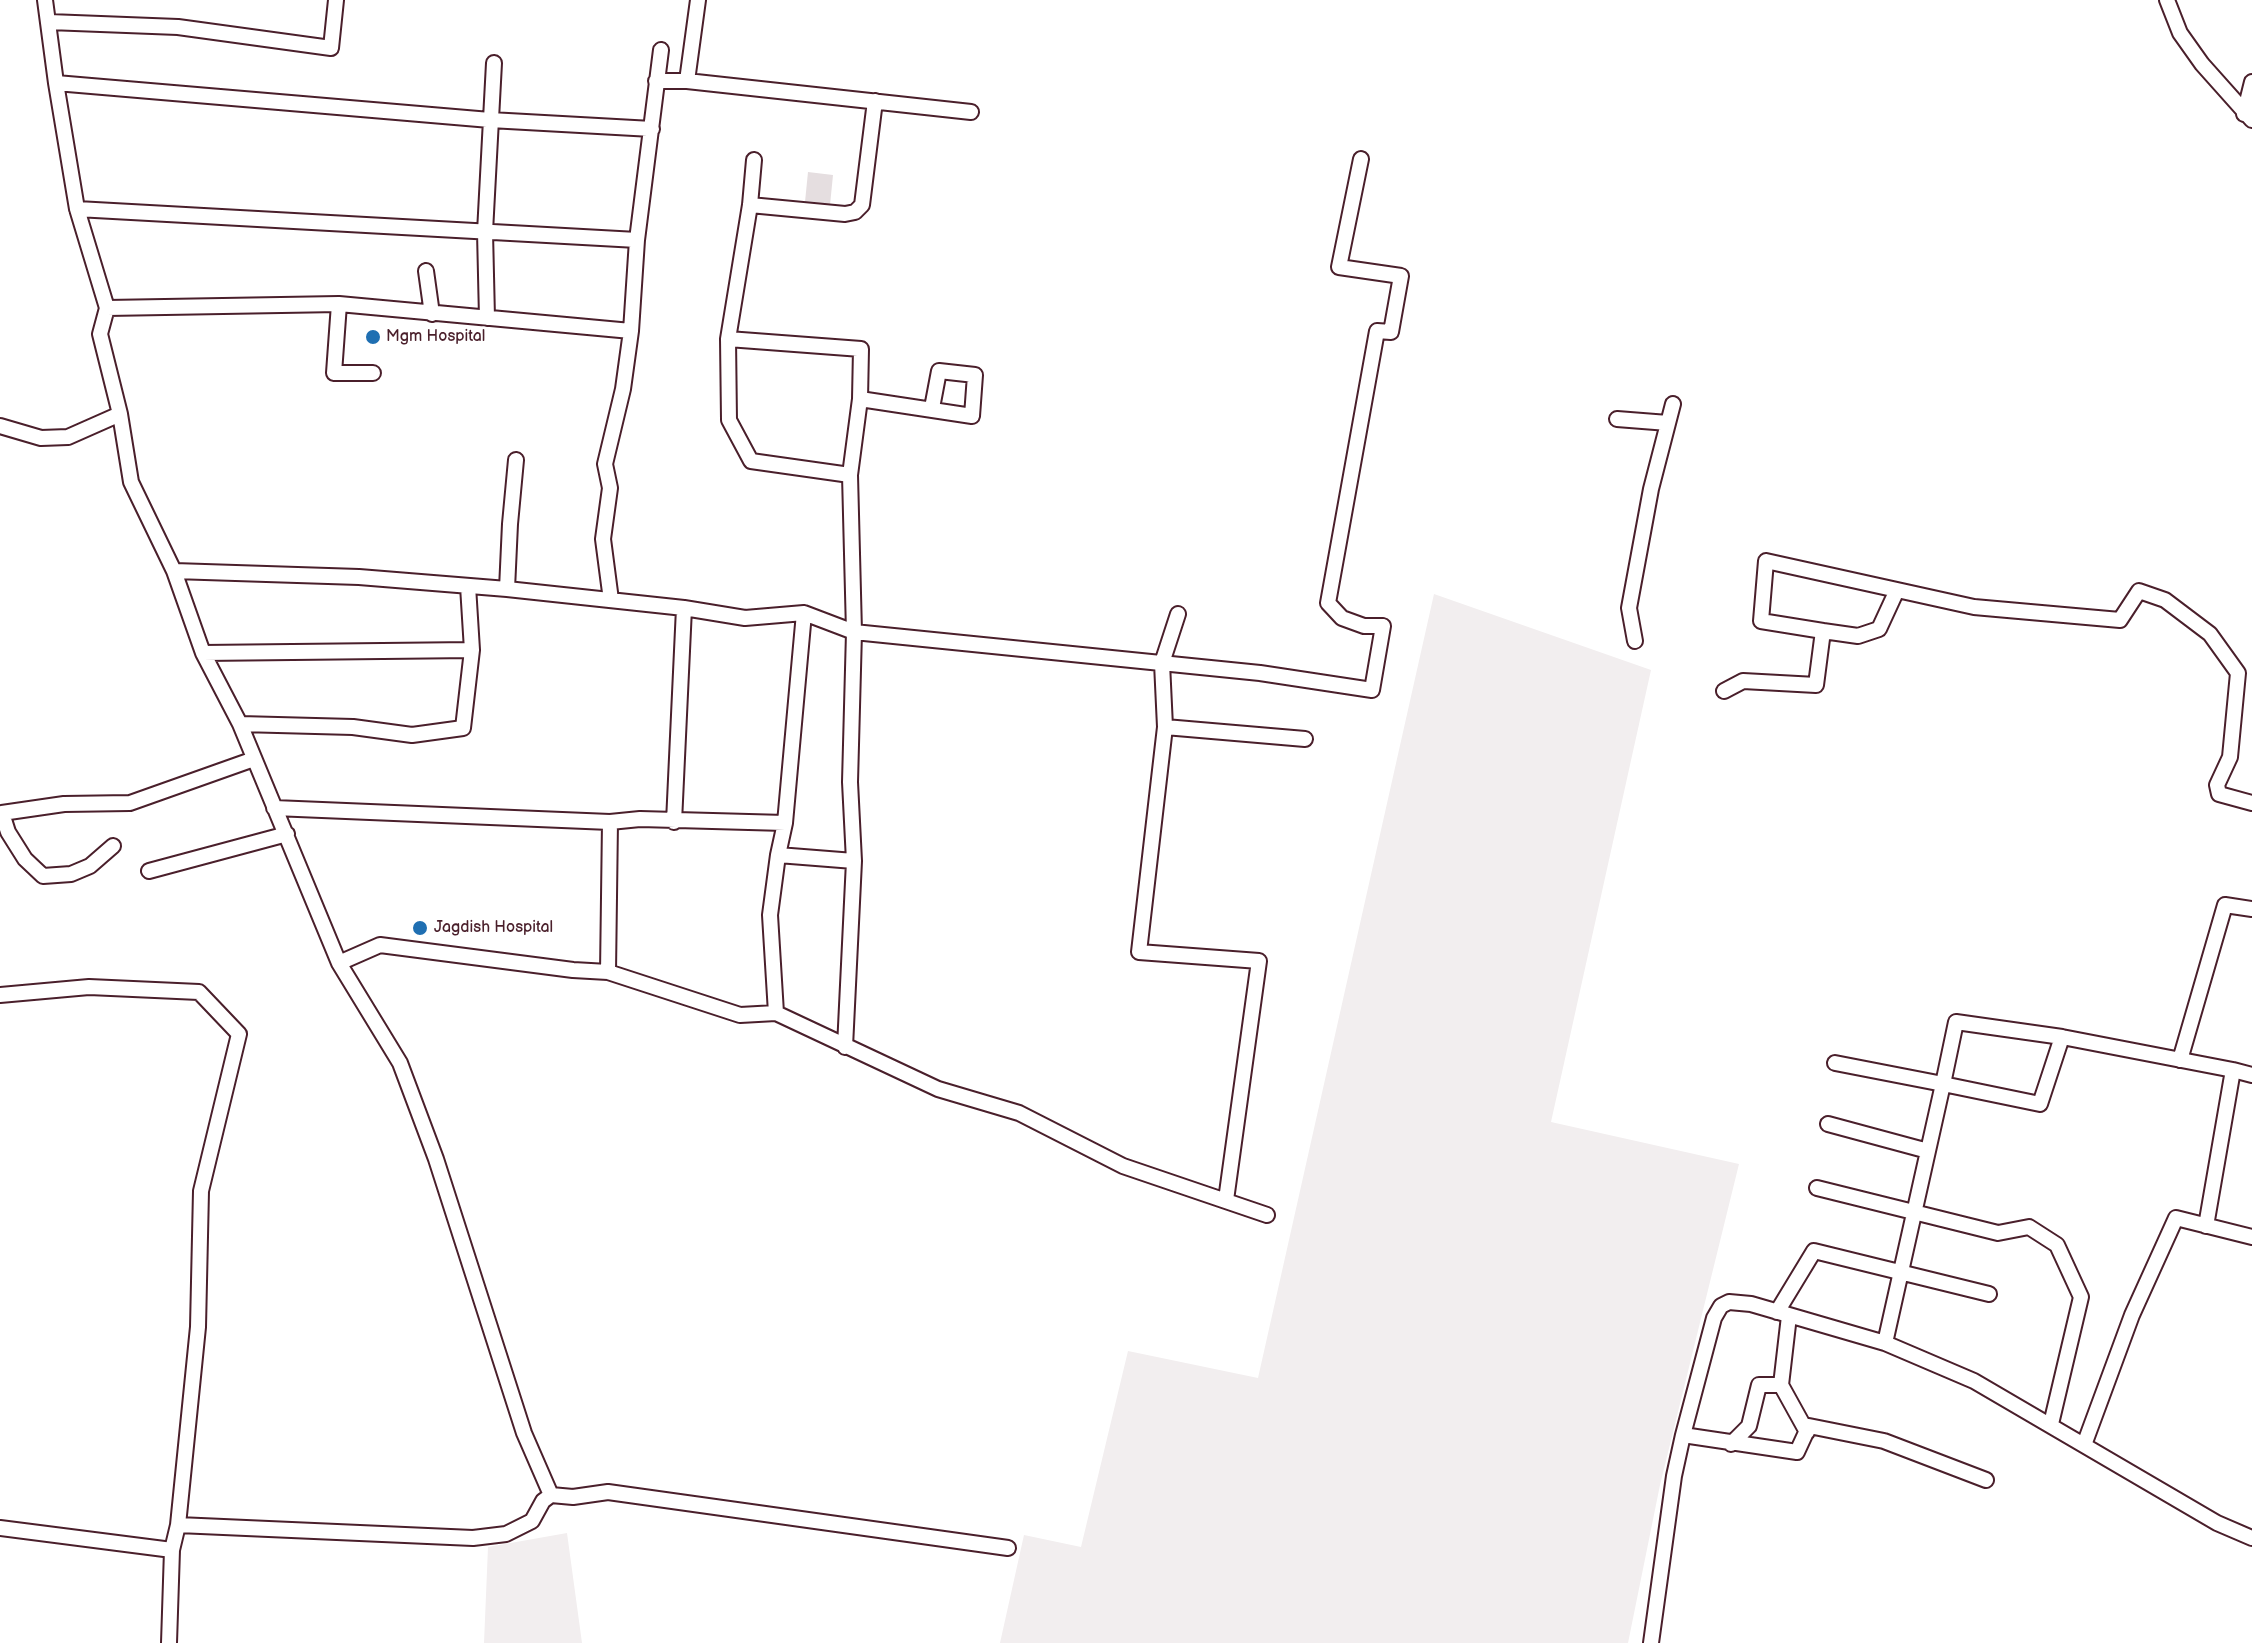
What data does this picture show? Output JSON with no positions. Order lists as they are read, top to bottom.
{
  "places": ["Mgm Hospital", "Jagdish Hospital"]
}
